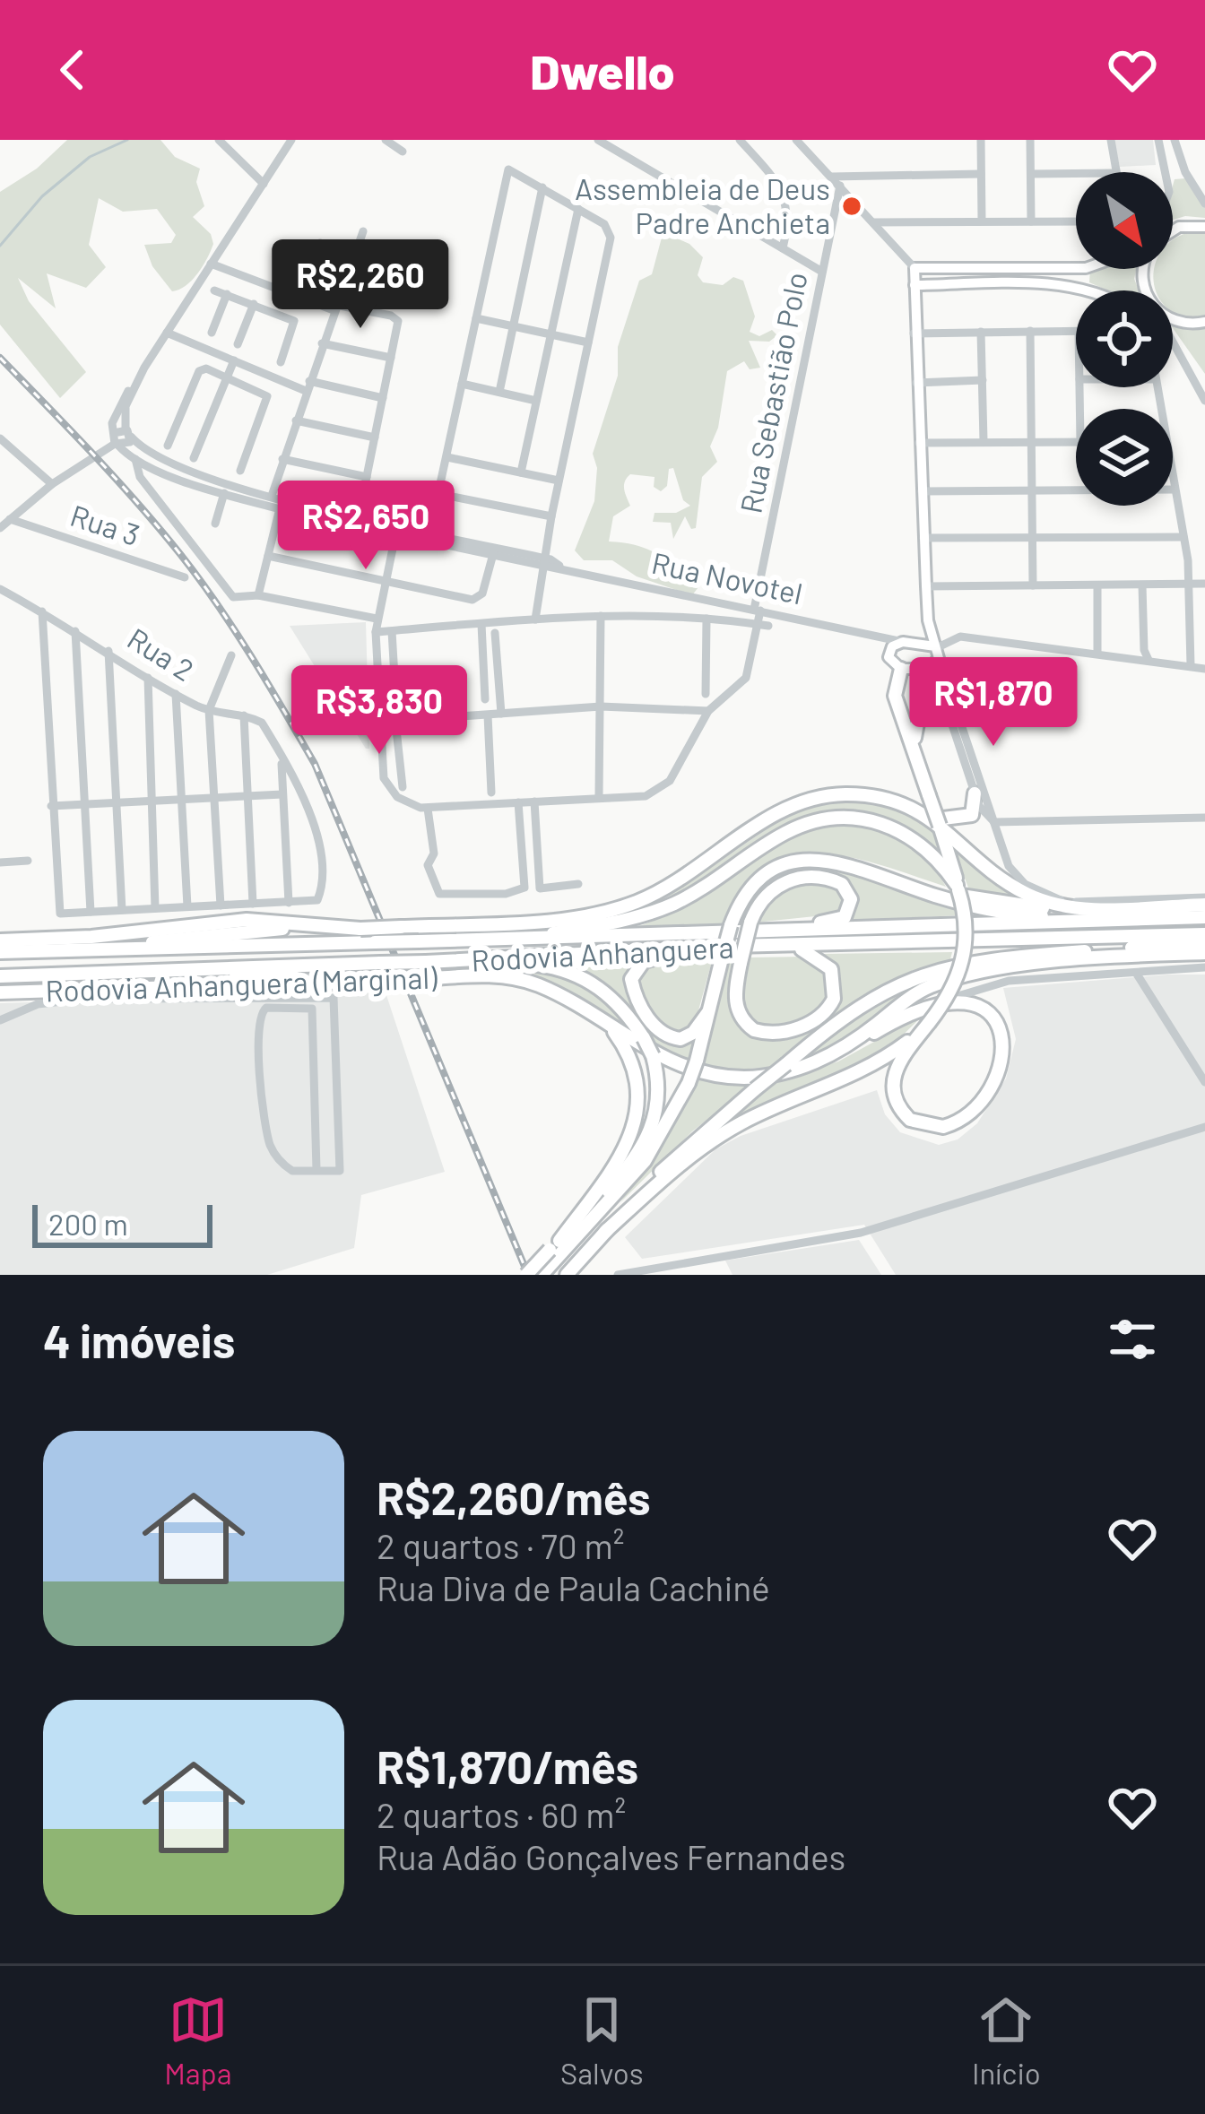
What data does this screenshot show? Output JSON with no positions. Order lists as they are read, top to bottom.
{
  "streets": {
    "highway": ["Rodovia Anhanguera", "Rodovia Anhanguera (Marginal)"],
    "street": [
      "Rua Sebastião Polo",
      "Rua 3",
      "Rua Novotel",
      "Rua 2"
    ]
  },
  "crossings": [
    ["Rua Sebastião Polo", "Rua Novotel"]
  ],
  "places": ["Assembleia de Deus Padre Anchieta"],
  "scale_bar": "200 m",
  "north": "bottom right",
  "page": {
    "header": "Dwello",
    "price": [
      "R$2,260",
      "R$2,650",
      "R$1,870",
      "R$3,830"
    ],
    "scale": "200 m",
    "heading": "4 imóveis",
    "list": [
      {
        "name": "R$2,260/mês",
        "note": "2 quartos · 70 m² · Rua Diva de Paula Cachiné"
      },
      {
        "name": "R$1,870/mês",
        "note": "2 quartos · 60 m² · Rua Adão Gonçalves Fernandes"
      }
    ],
    "tabs": ["Mapa", "Salvos", "Início"]
  }
}
